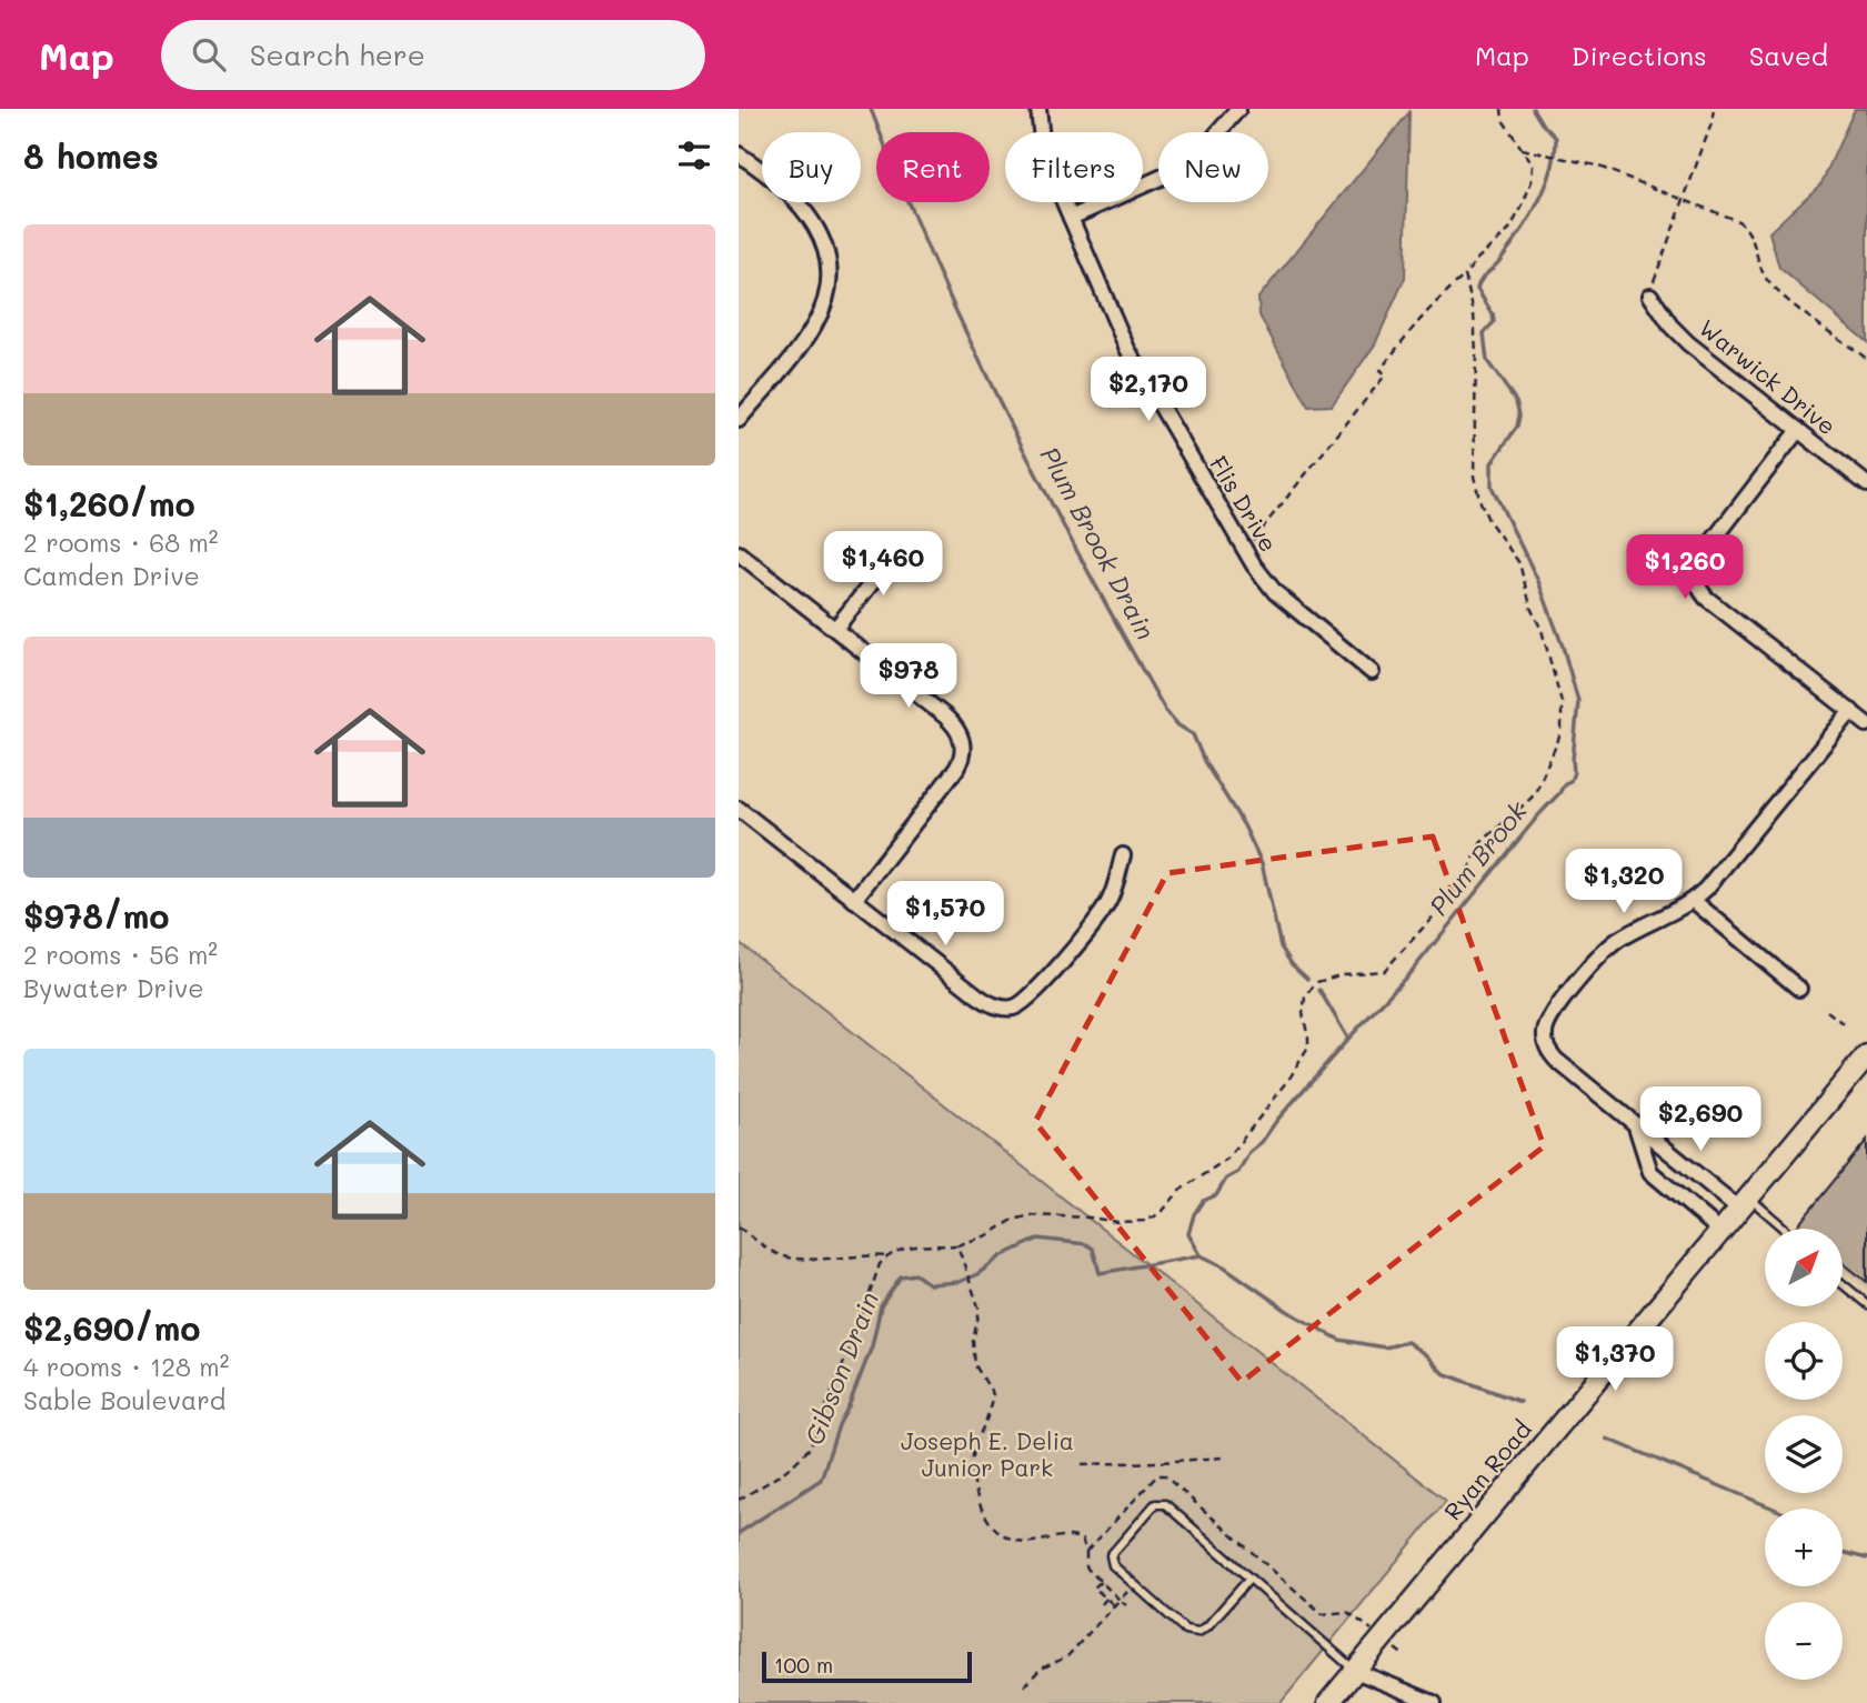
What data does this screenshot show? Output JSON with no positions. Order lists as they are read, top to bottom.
{
  "streets": {
    "main road": ["Ryan Road"],
    "street": ["Warwick Drive", "Flis Drive"]
  },
  "water": ["Plum Brook Drain", "Plum Brook", "Gibson Drain"],
  "parks": ["Joseph E. Delia Junior Park"],
  "scale_bar": "100 m",
  "north": "top right",
  "page": {
    "header": "Map",
    "search": "Search here",
    "nav": ["Map", "Directions", "Saved"],
    "heading": "8 homes",
    "chip": [
      "Buy",
      "Rent",
      "Filters",
      "New"
    ],
    "list": [
      {
        "name": "$1,260/mo",
        "note": "2 rooms · 68 m² · Camden Drive"
      },
      {
        "name": "$978/mo",
        "note": "2 rooms · 56 m² · Bywater Drive"
      },
      {
        "name": "$2,690/mo",
        "note": "4 rooms · 128 m² · Sable Boulevard"
      }
    ],
    "price": [
      "$2,170",
      "$1,460",
      "$1,260",
      "$978",
      "$1,320",
      "$1,570",
      "$2,690",
      "$1,370"
    ],
    "map_buttons": ["+", "−"],
    "scale": "100 m"
  }
}
